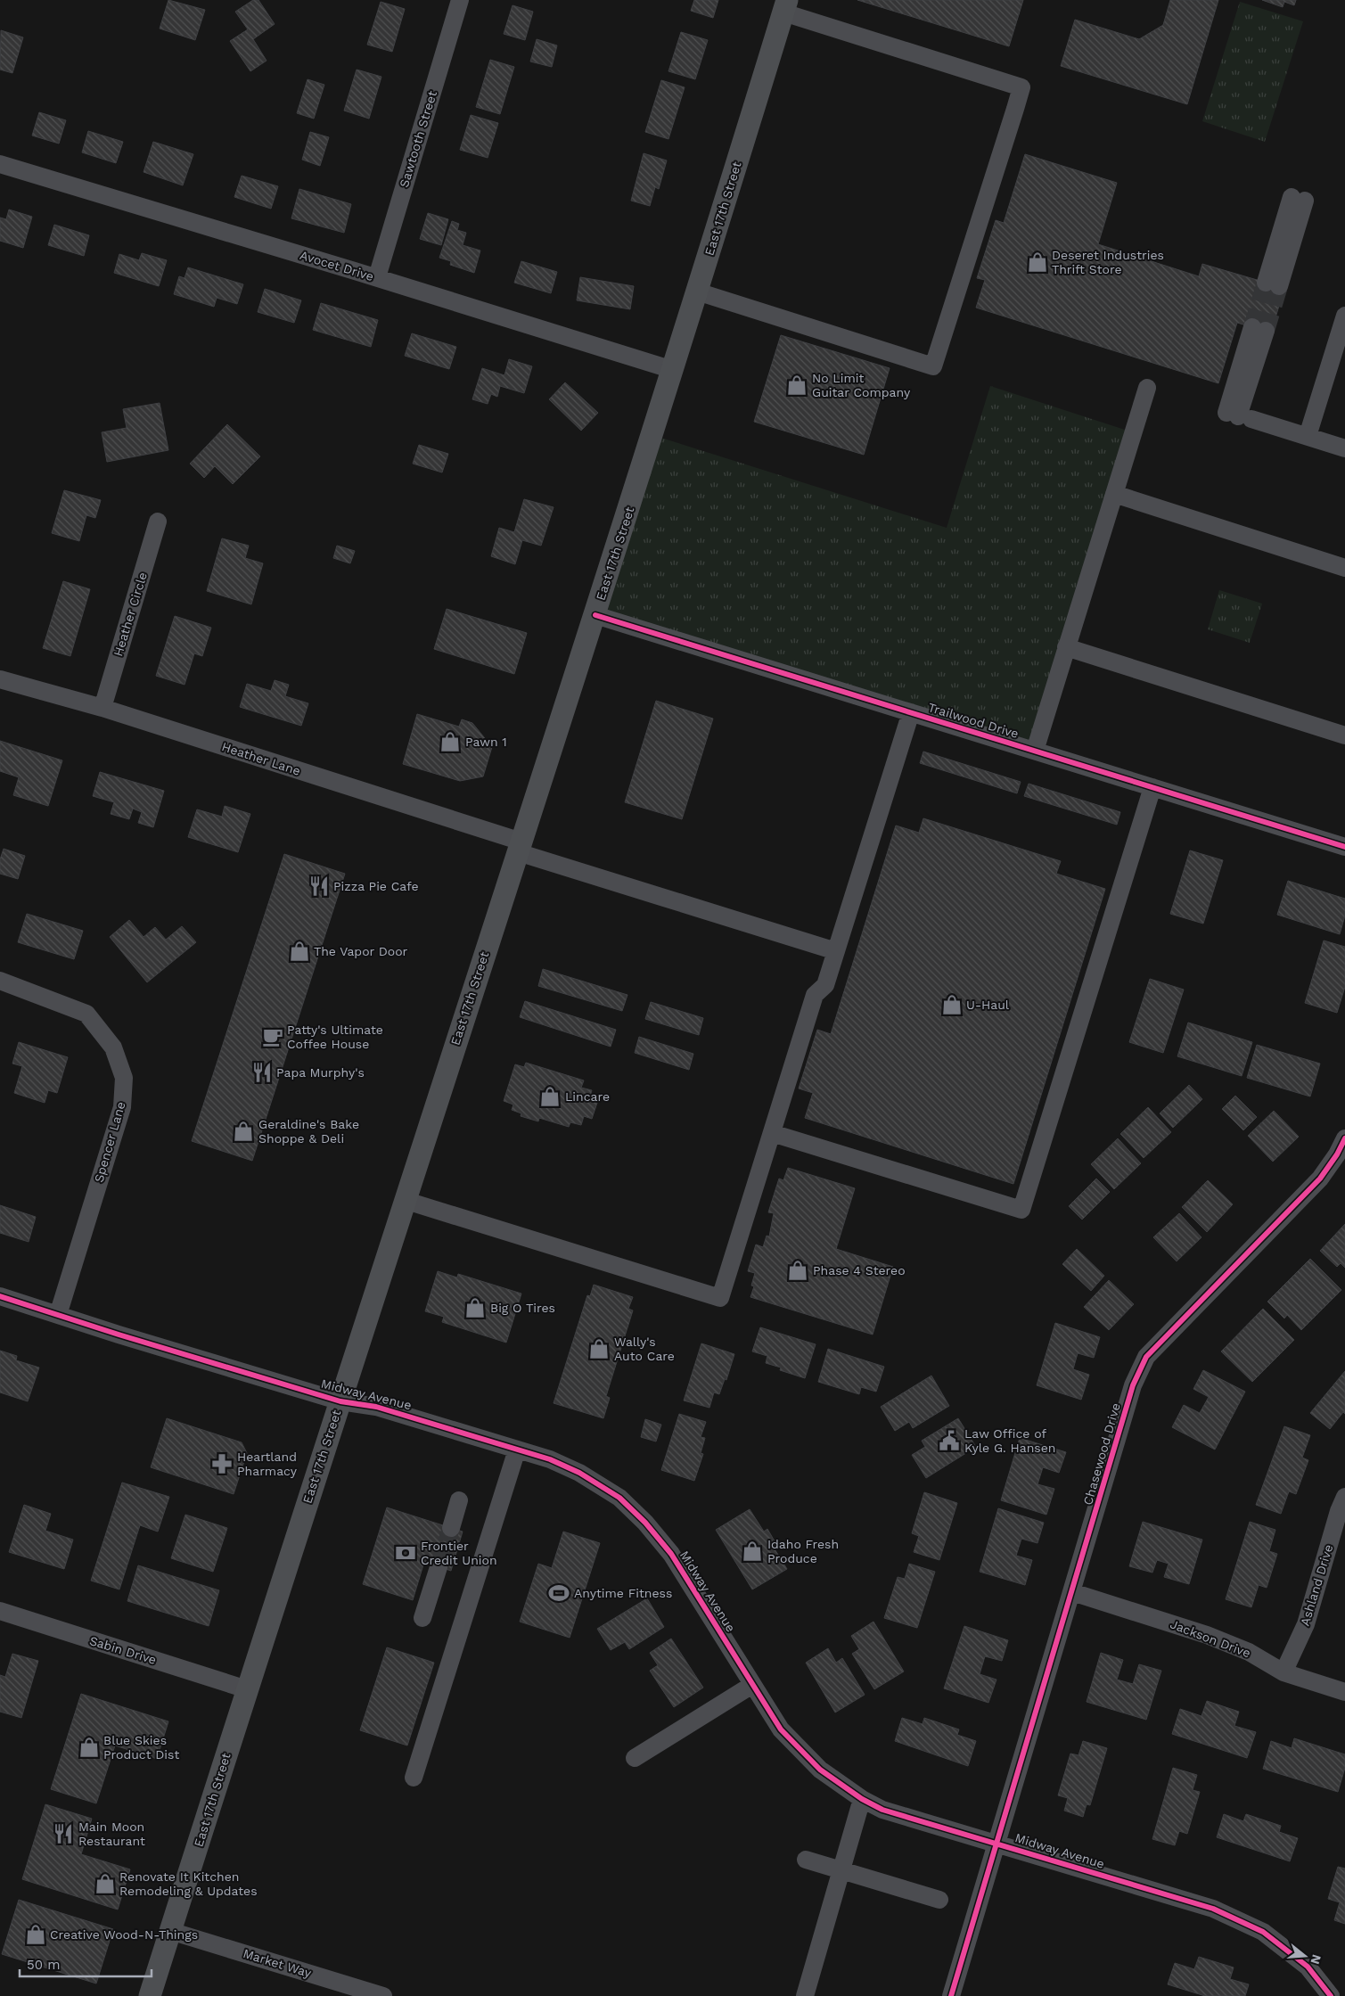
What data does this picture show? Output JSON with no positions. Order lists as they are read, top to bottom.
{
  "streets": {
    "main road": ["East 17th Street"],
    "street": [
      "Sawtooth Street",
      "Avocet Drive",
      "Heather Circle",
      "Trailwood Drive",
      "Heather Lane",
      "Spencer Lane",
      "Midway Avenue",
      "Chasewood Drive",
      "Ashland Drive",
      "Jackson Drive",
      "Sabin Drive",
      "Market Way"
    ]
  },
  "crossings": [
    ["Sawtooth Street", "Avocet Drive"],
    ["East 17th Street", "Avocet Drive"],
    ["East 17th Street", "Trailwood Drive"],
    ["East 17th Street", "Heather Lane"],
    ["East 17th Street", "Midway Avenue"],
    ["East 17th Street", "Sabin Drive"],
    ["East 17th Street", "Market Way"],
    ["Heather Circle", "Heather Lane"],
    ["Spencer Lane", "Midway Avenue"],
    ["Midway Avenue", "Chasewood Drive"],
    ["Chasewood Drive", "Jackson Drive"],
    ["Ashland Drive", "Jackson Drive"]
  ],
  "places": {
    "shop": [
      "Deseret Industries Thrift Store",
      "No Limit Guitar Company",
      "Pawn 1",
      "The Vapor Door",
      "U-Haul",
      "Lincare",
      "Geraldine's Bake Shoppe & Deli",
      "Phase 4 Stereo",
      "Big O Tires",
      "Wally's Auto Care",
      "Idaho Fresh Produce",
      "Blue Skies Product Dist",
      "Renovate It Kitchen Remodeling & Updates",
      "Creative Wood-N-Things"
    ],
    "restaurant": ["Pizza Pie Cafe", "Papa Murphy's", "Main Moon Restaurant"],
    "cafe": ["Patty's Ultimate Coffee House"],
    "public building": ["Law Office of Kyle G. Hansen"],
    "pharmacy": ["Heartland Pharmacy"],
    "bank": ["Frontier Credit Union"],
    "sports": ["Anytime Fitness"]
  },
  "scale_bar": "50 m",
  "north": "right"
}
